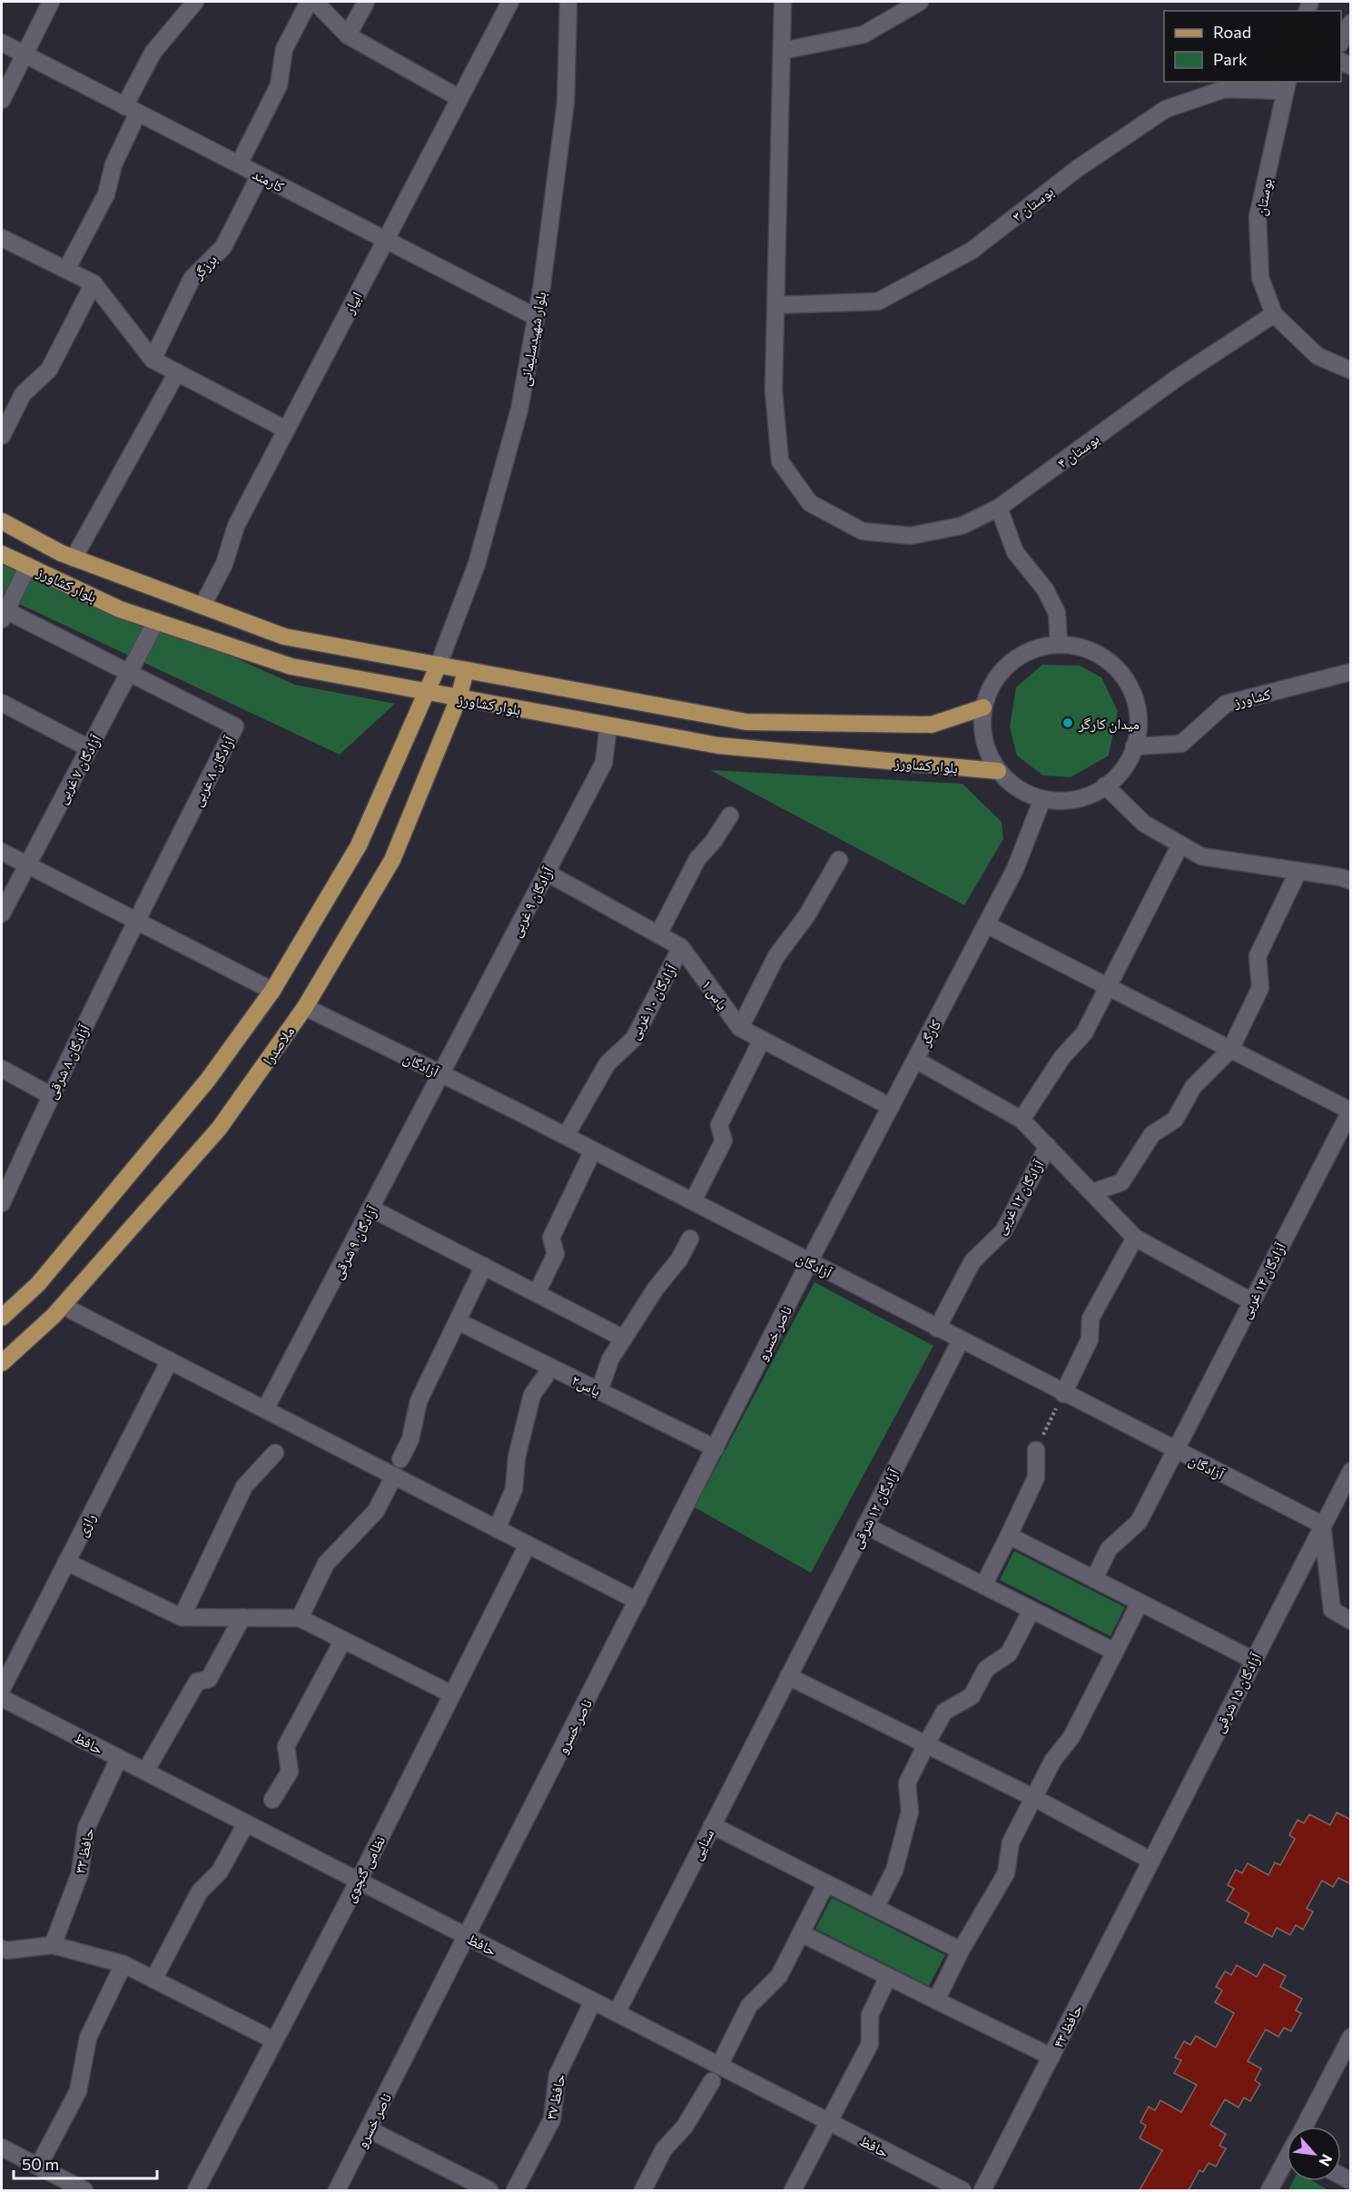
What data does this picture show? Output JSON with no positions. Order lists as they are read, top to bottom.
{
  "streets": {
    "main road": ["بلوار کشاورز", "ملاصدرا"],
    "street": [
      "کارمند",
      "بوستان",
      "بوستان ۳",
      "برزگر",
      "ابیار",
      "بلوار شهیدسلیمانی",
      "بوستان ۴",
      "کشاورز",
      "آزادگان ۷ غربی",
      "آزادگان ۸ غربی",
      "آزادگان ۹ غربی",
      "یاس ۱",
      "آزادگان ۱۰ غربی",
      "کارگر",
      "آزادگان ۸ شرقی",
      "آزادگان",
      "آزادگان ۱۲ غربی",
      "آزادگان ۹ شرقی",
      "آزادگان ۱۴ غربی",
      "ناصر خسرو",
      "یاس۲",
      "آزادگان ۱۲ شرقی",
      "رازی",
      "آزادگان ۱۵ شرقی",
      "حافظ",
      "سنایی",
      "حافظ ۳۳",
      "نظامی گنجوی",
      "حافظ ۴۳",
      "حافظ ۳۷"
    ]
  },
  "crossings": [
    ["کارمند", "برزگر"],
    ["کارمند", "ابیار"],
    ["کارمند", "بلوار شهیدسلیمانی"],
    ["بوستان", "بوستان ۳"],
    ["بوستان", "بوستان ۴"],
    ["بوستان ۳", "بوستان ۴"],
    ["ابیار", "بلوار کشاورز"],
    ["بلوار شهیدسلیمانی", "بلوار کشاورز"],
    ["بلوار کشاورز", "کشاورز"],
    ["بلوار کشاورز", "آزادگان ۷ غربی"],
    ["بلوار کشاورز", "آزادگان ۹ غربی"],
    ["بلوار کشاورز", "کارگر"],
    ["بلوار کشاورز", "ملاصدرا"],
    ["کشاورز", "کارگر"],
    ["آزادگان ۷ غربی", "آزادگان ۸ غربی"],
    ["آزادگان ۸ غربی", "آزادگان ۸ شرقی"],
    ["آزادگان ۹ غربی", "یاس ۱"],
    ["آزادگان ۹ غربی", "آزادگان"],
    ["آزادگان ۹ غربی", "آزادگان ۹ شرقی"],
    ["یاس ۱", "آزادگان ۱۰ غربی"],
    ["یاس ۱", "کارگر"],
    ["آزادگان ۱۰ غربی", "آزادگان"],
    ["کارگر", "آزادگان"],
    ["کارگر", "ناصر خسرو"],
    ["ملاصدرا", "آزادگان"],
    ["آزادگان", "آزادگان ۱۲ غربی"],
    ["آزادگان", "آزادگان ۹ شرقی"],
    ["آزادگان", "آزادگان ۱۴ غربی"],
    ["آزادگان", "ناصر خسرو"],
    ["آزادگان", "آزادگان ۱۲ شرقی"],
    ["آزادگان", "آزادگان ۱۵ شرقی"],
    ["ناصر خسرو", "یاس۲"],
    ["ناصر خسرو", "حافظ"],
    ["آزادگان ۱۲ شرقی", "سنایی"],
    ["آزادگان ۱۵ شرقی", "حافظ ۴۳"],
    ["حافظ", "سنایی"],
    ["حافظ", "حافظ ۳۳"],
    ["حافظ", "نظامی گنجوی"],
    ["حافظ", "حافظ ۳۷"]
  ],
  "places": ["میدان کارگر"],
  "legend": ["Road", "Park"],
  "scale_bar": "50 m",
  "north": "bottom right"
}
